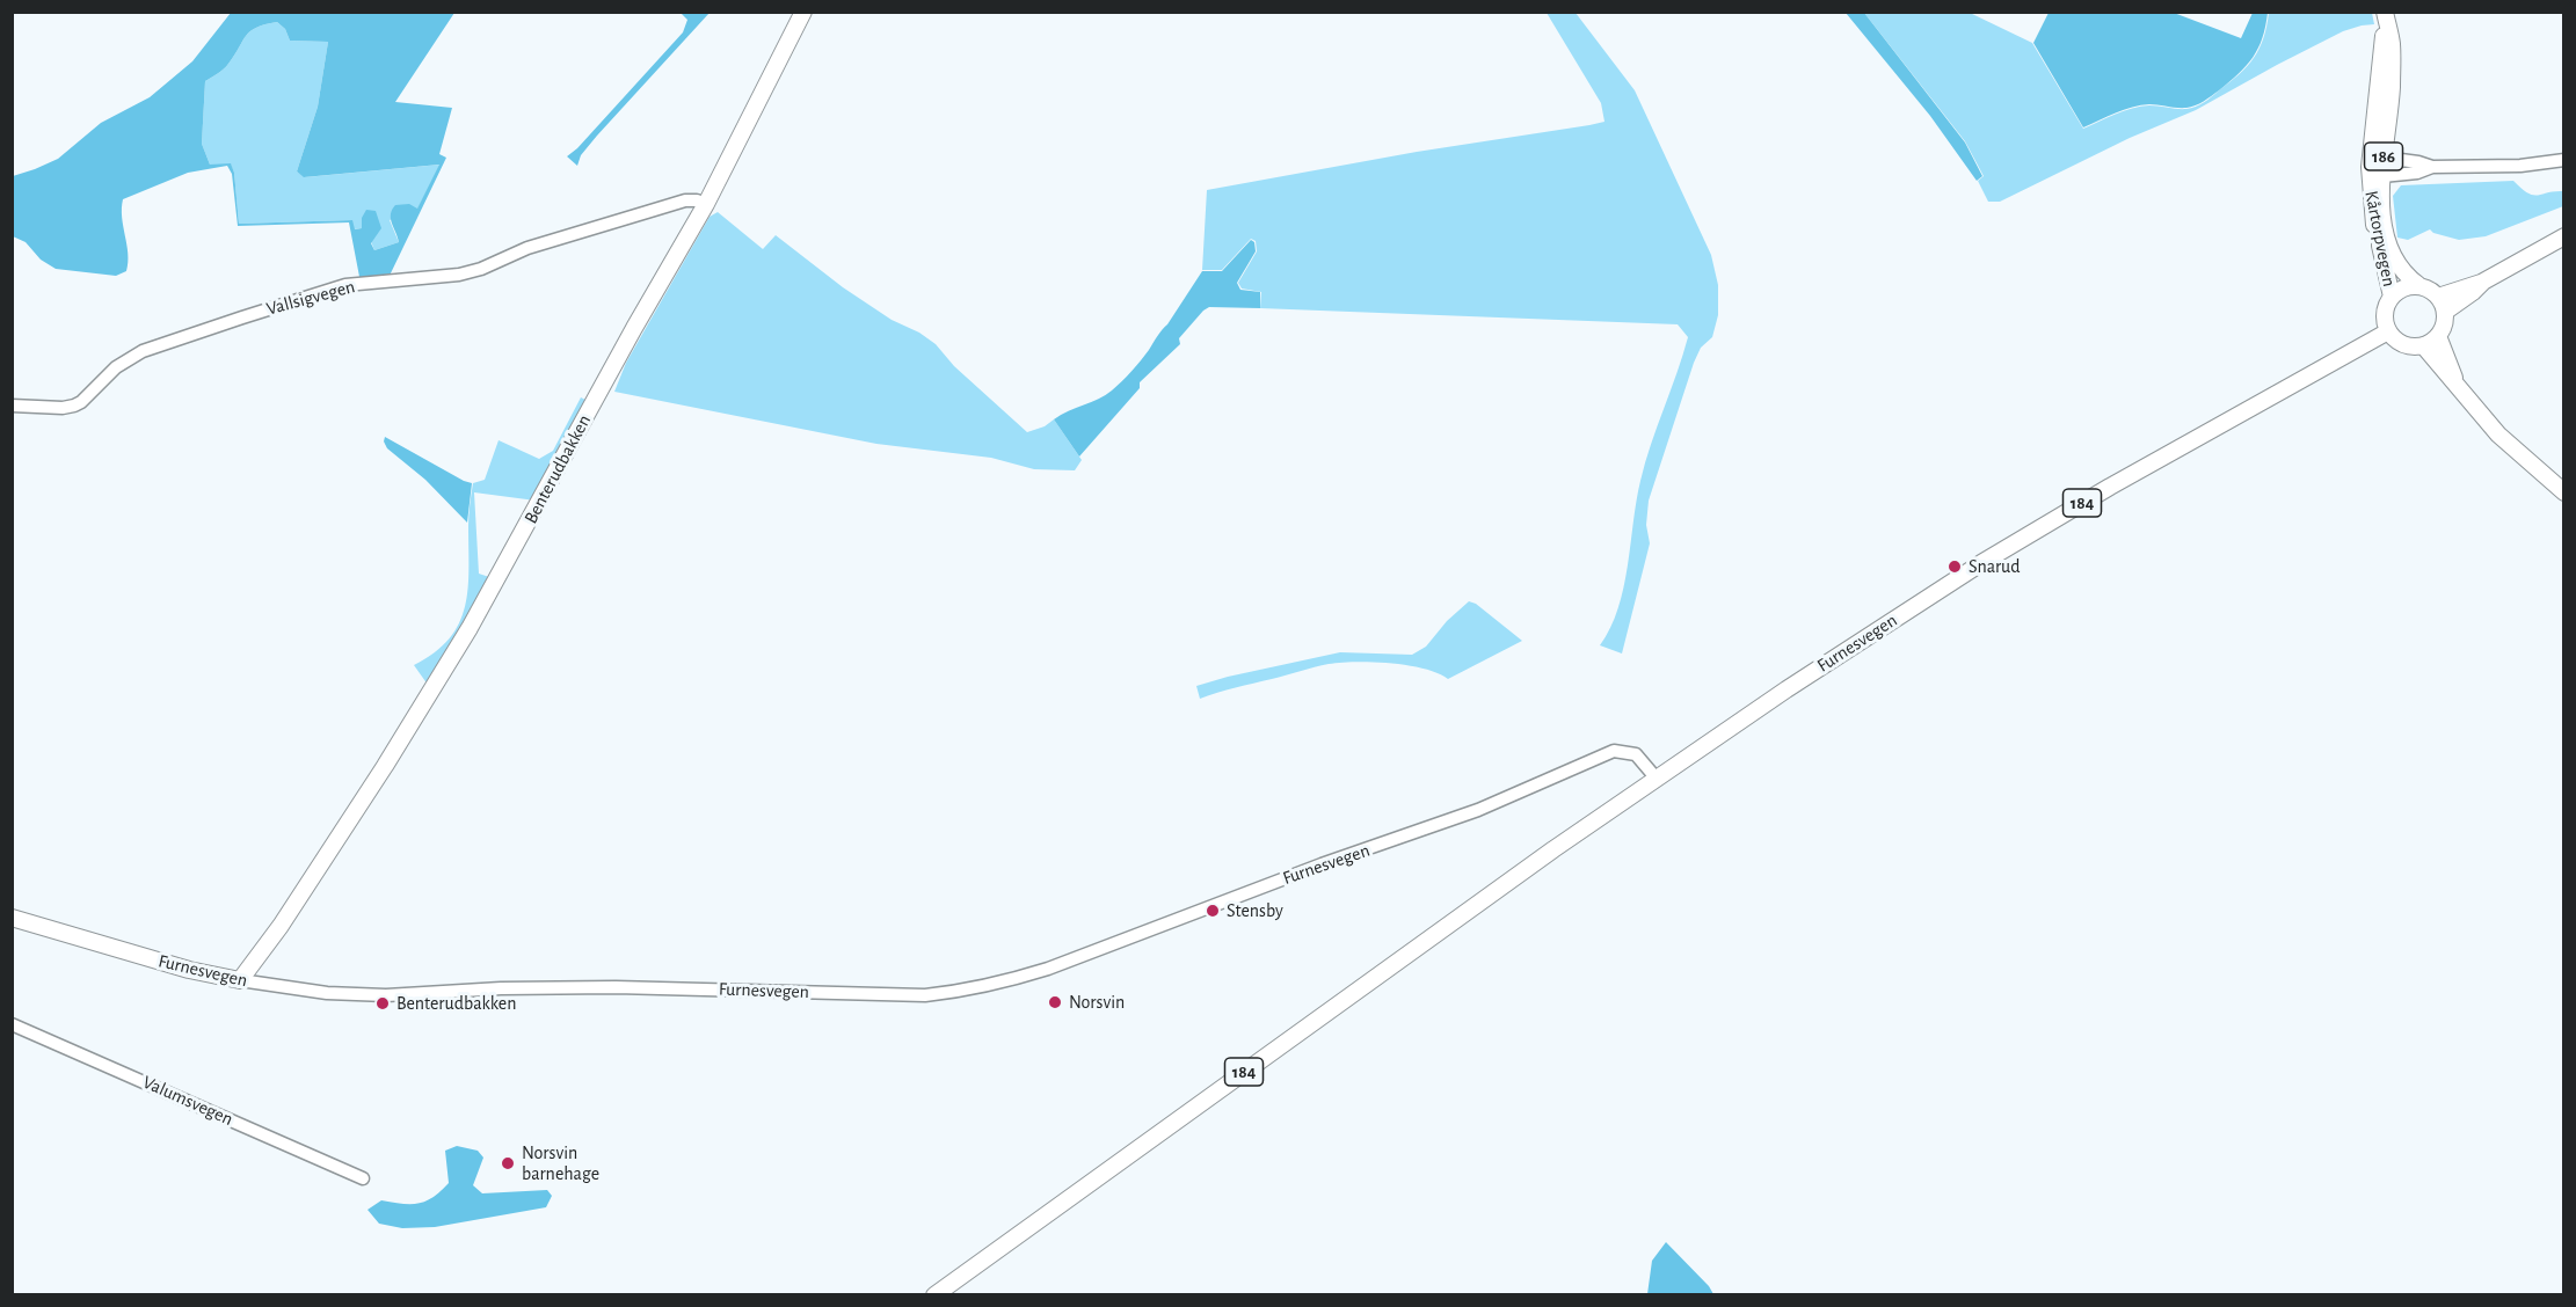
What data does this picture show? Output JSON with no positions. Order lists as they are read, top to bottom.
{
  "streets": {
    "main road": [
      "186",
      "Kårtorpvegen",
      "Benterudbakken",
      "184",
      "Furnesvegen"
    ],
    "street": ["Vallsigvegen", "Valumsvegen"]
  },
  "crossings": [
    ["Kårtorpvegen", "Furnesvegen"],
    ["Vallsigvegen", "Benterudbakken"],
    ["Benterudbakken", "Furnesvegen"],
    ["184", "Furnesvegen"]
  ],
  "places": [
    "Snarud",
    "Stensby",
    "Norsvin",
    "Benterudbakken",
    "Norsvin barnehage"
  ]
}
